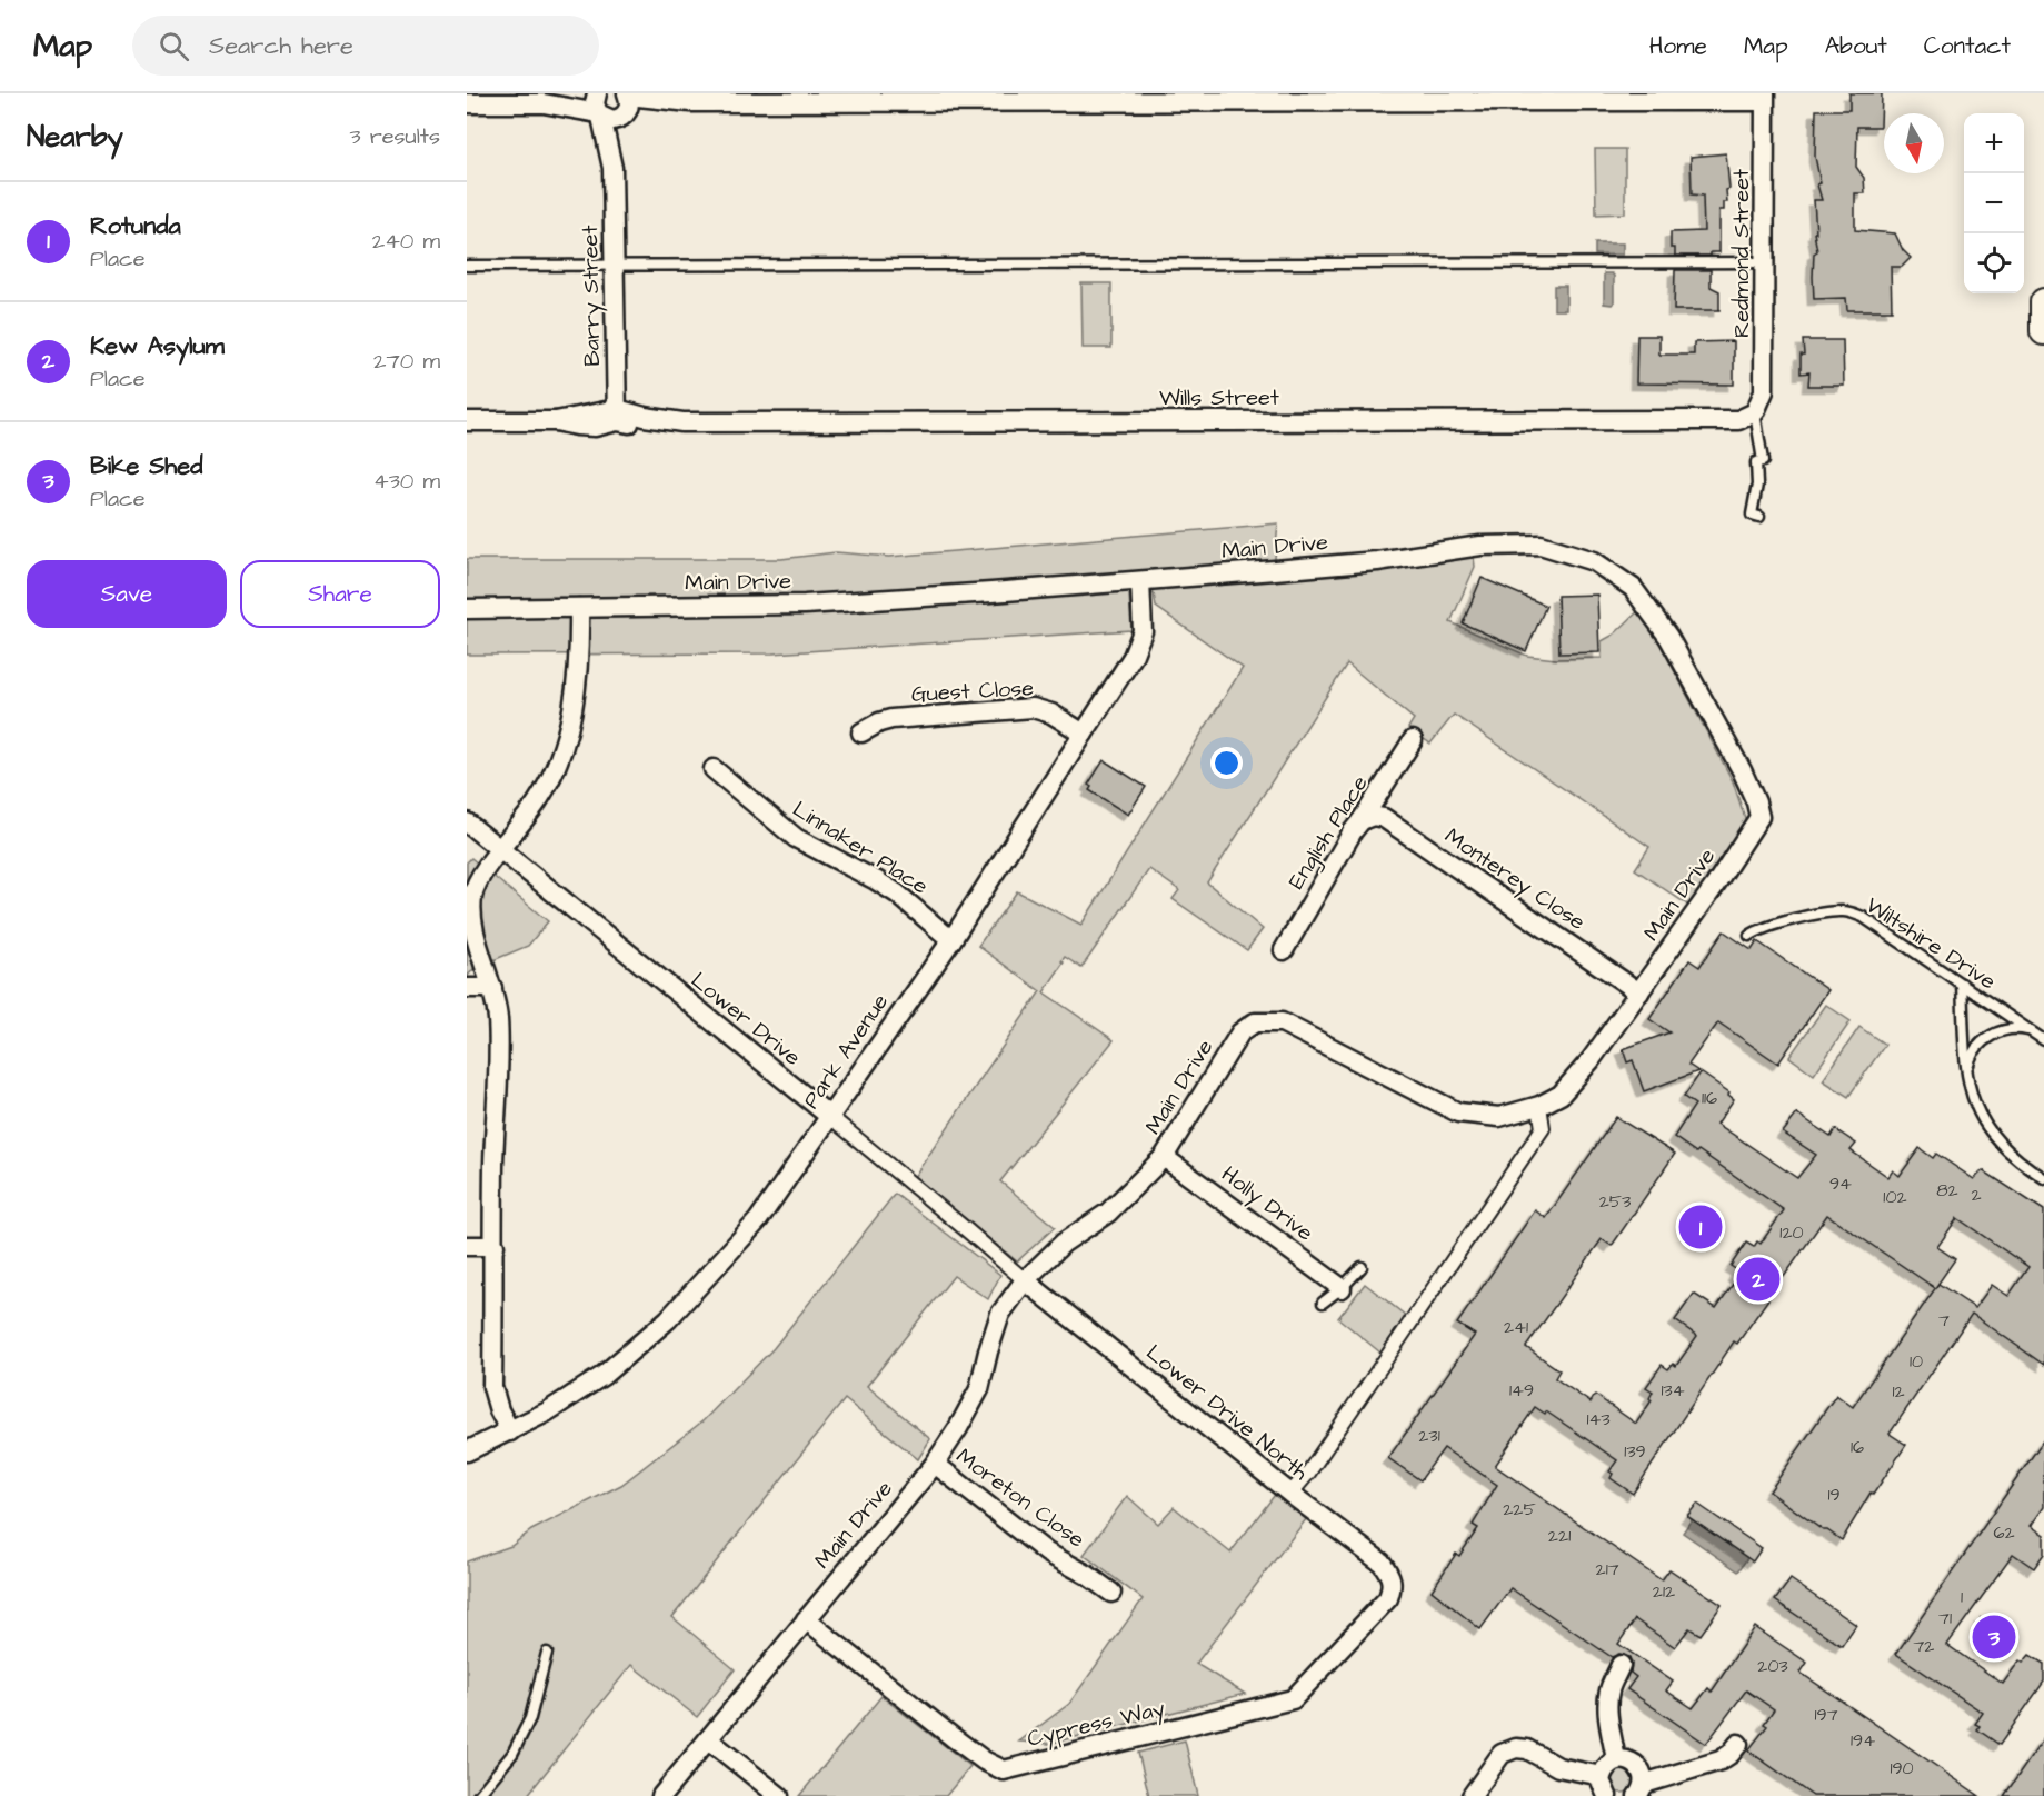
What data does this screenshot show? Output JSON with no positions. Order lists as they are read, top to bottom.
{
  "streets": {
    "street": [
      "Redmond Street",
      "Barry Street",
      "Wills Street",
      "Main Drive",
      "Guest Close",
      "English Place",
      "Linnaker Place",
      "Monterey Close",
      "Lower Drive",
      "Park Avenue",
      "Holly Drive",
      "Lower Drive North",
      "Moreton Close",
      "Cypress Way"
    ],
    "lane": ["Wiltshire Drive"]
  },
  "crossings": [
    ["Redmond Street", "Wills Street"],
    ["Barry Street", "Wills Street"],
    ["Main Drive", "Monterey Close"],
    ["Main Drive", "Lower Drive"],
    ["Main Drive", "Park Avenue"],
    ["Main Drive", "Holly Drive"],
    ["Main Drive", "Lower Drive North"],
    ["Main Drive", "Moreton Close"],
    ["Main Drive", "Cypress Way"],
    ["Guest Close", "Park Avenue"],
    ["English Place", "Monterey Close"],
    ["Linnaker Place", "Park Avenue"],
    ["Lower Drive", "Park Avenue"],
    ["Lower Drive", "Lower Drive North"],
    ["Lower Drive North", "Cypress Way"]
  ],
  "house_numbers": [
    "116",
    "94",
    "82",
    "2",
    "102",
    "253",
    "120",
    "7",
    "241",
    "10",
    "149",
    "134",
    "12",
    "143",
    "231",
    "16",
    "139",
    "19",
    "225",
    "62",
    "221",
    "217",
    "212",
    "1",
    "71",
    "72",
    "203",
    "197",
    "194",
    "190"
  ],
  "north": "bottom",
  "page": {
    "header": "Map",
    "search": "Search here",
    "nav": [
      "Home",
      "Map",
      "About",
      "Contact"
    ],
    "heading": ["Nearby", "3 results"],
    "map_buttons": ["+", "−"],
    "list": [
      {
        "mark": "1",
        "name": "Rotunda",
        "note": "Place",
        "value": "240 m"
      },
      {
        "mark": "2",
        "name": "Kew Asylum",
        "note": "Place",
        "value": "270 m"
      },
      {
        "mark": "3",
        "name": "Bike Shed",
        "note": "Place",
        "value": "430 m"
      }
    ],
    "buttons": ["Save", "Share"],
    "pins": ["1", "2", "3"]
  }
}
